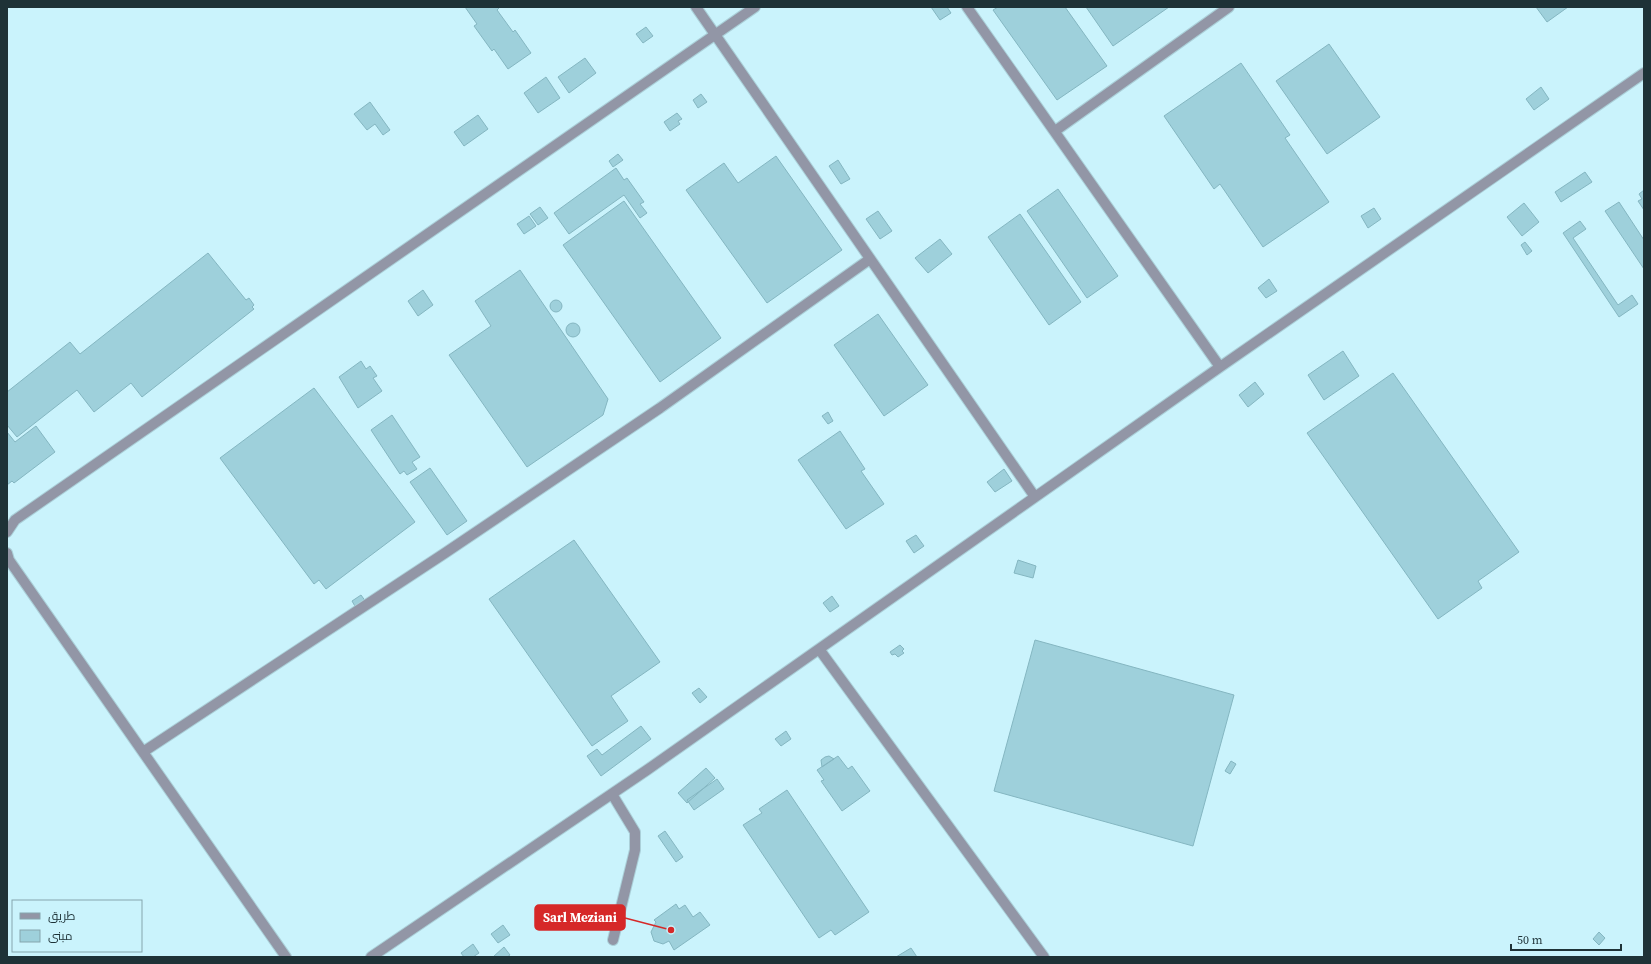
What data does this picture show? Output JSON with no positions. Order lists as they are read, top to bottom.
{
  "places": ["Sarl Meziani"],
  "legend": ["طريق", "مبنى"],
  "scale_bar": "50 m"
}
